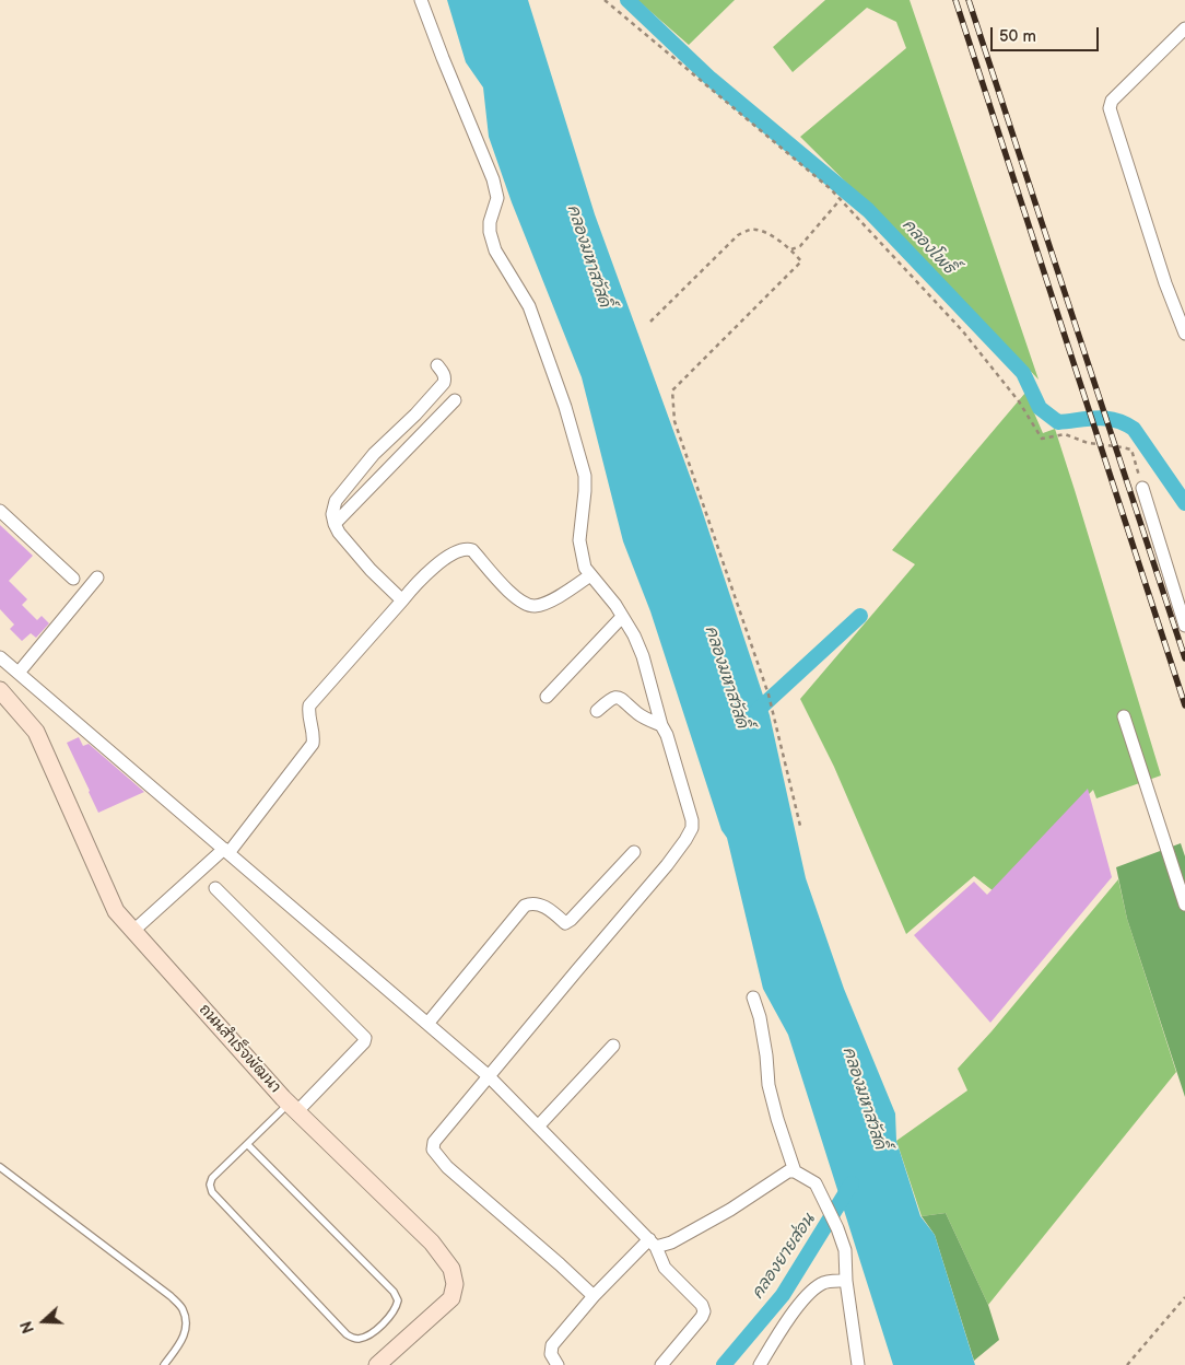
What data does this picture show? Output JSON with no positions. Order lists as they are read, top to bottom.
{
  "streets": {
    "street": ["ถนนสำเร็จพัฒนา"]
  },
  "water": ["คลองโพธิ์", "คลองมหาสวัสดิ์", "คลองยายส่อน"],
  "scale_bar": "50 m",
  "north": "left"
}
